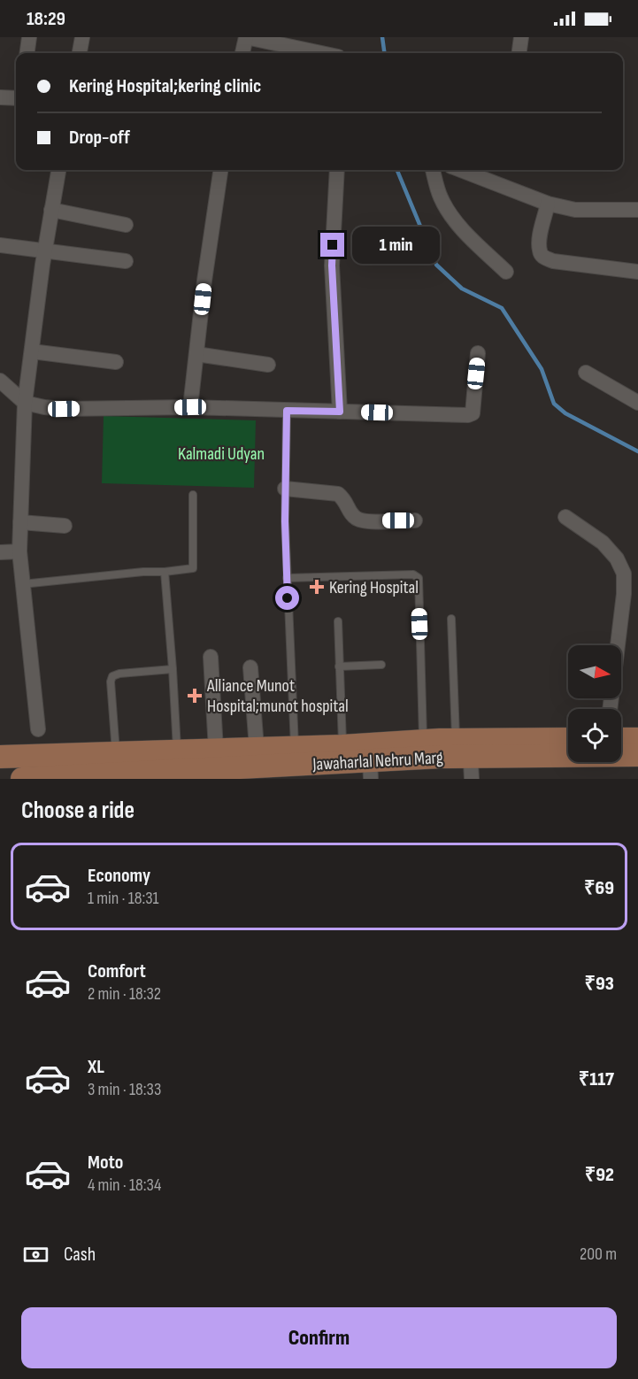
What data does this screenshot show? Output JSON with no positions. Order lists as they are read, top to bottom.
{
  "streets": {
    "main road": ["Jawaharlal Nehru Marg"]
  },
  "parks": ["Kalmadi Udyan"],
  "places": {
    "health": ["Kering Hospital", "Alliance Munot Hospital;munot hospital"]
  },
  "north": "right",
  "page": {
    "status": "18:29",
    "banner": ["Kering Hospital;kering clinic", "Drop-off"],
    "bubble": "1 min",
    "heading": "Choose a ride",
    "list": [
      {
        "name": "Economy",
        "note": "1 min · 18:31",
        "value": "₹69"
      },
      {
        "name": "Comfort",
        "note": "2 min · 18:32",
        "value": "₹93"
      },
      {
        "name": "XL",
        "note": "3 min · 18:33",
        "value": "₹117"
      },
      {
        "name": "Moto",
        "note": "4 min · 18:34",
        "value": "₹92"
      }
    ],
    "pay": ["Cash", "200 m"],
    "buttons": "Confirm"
  }
}
